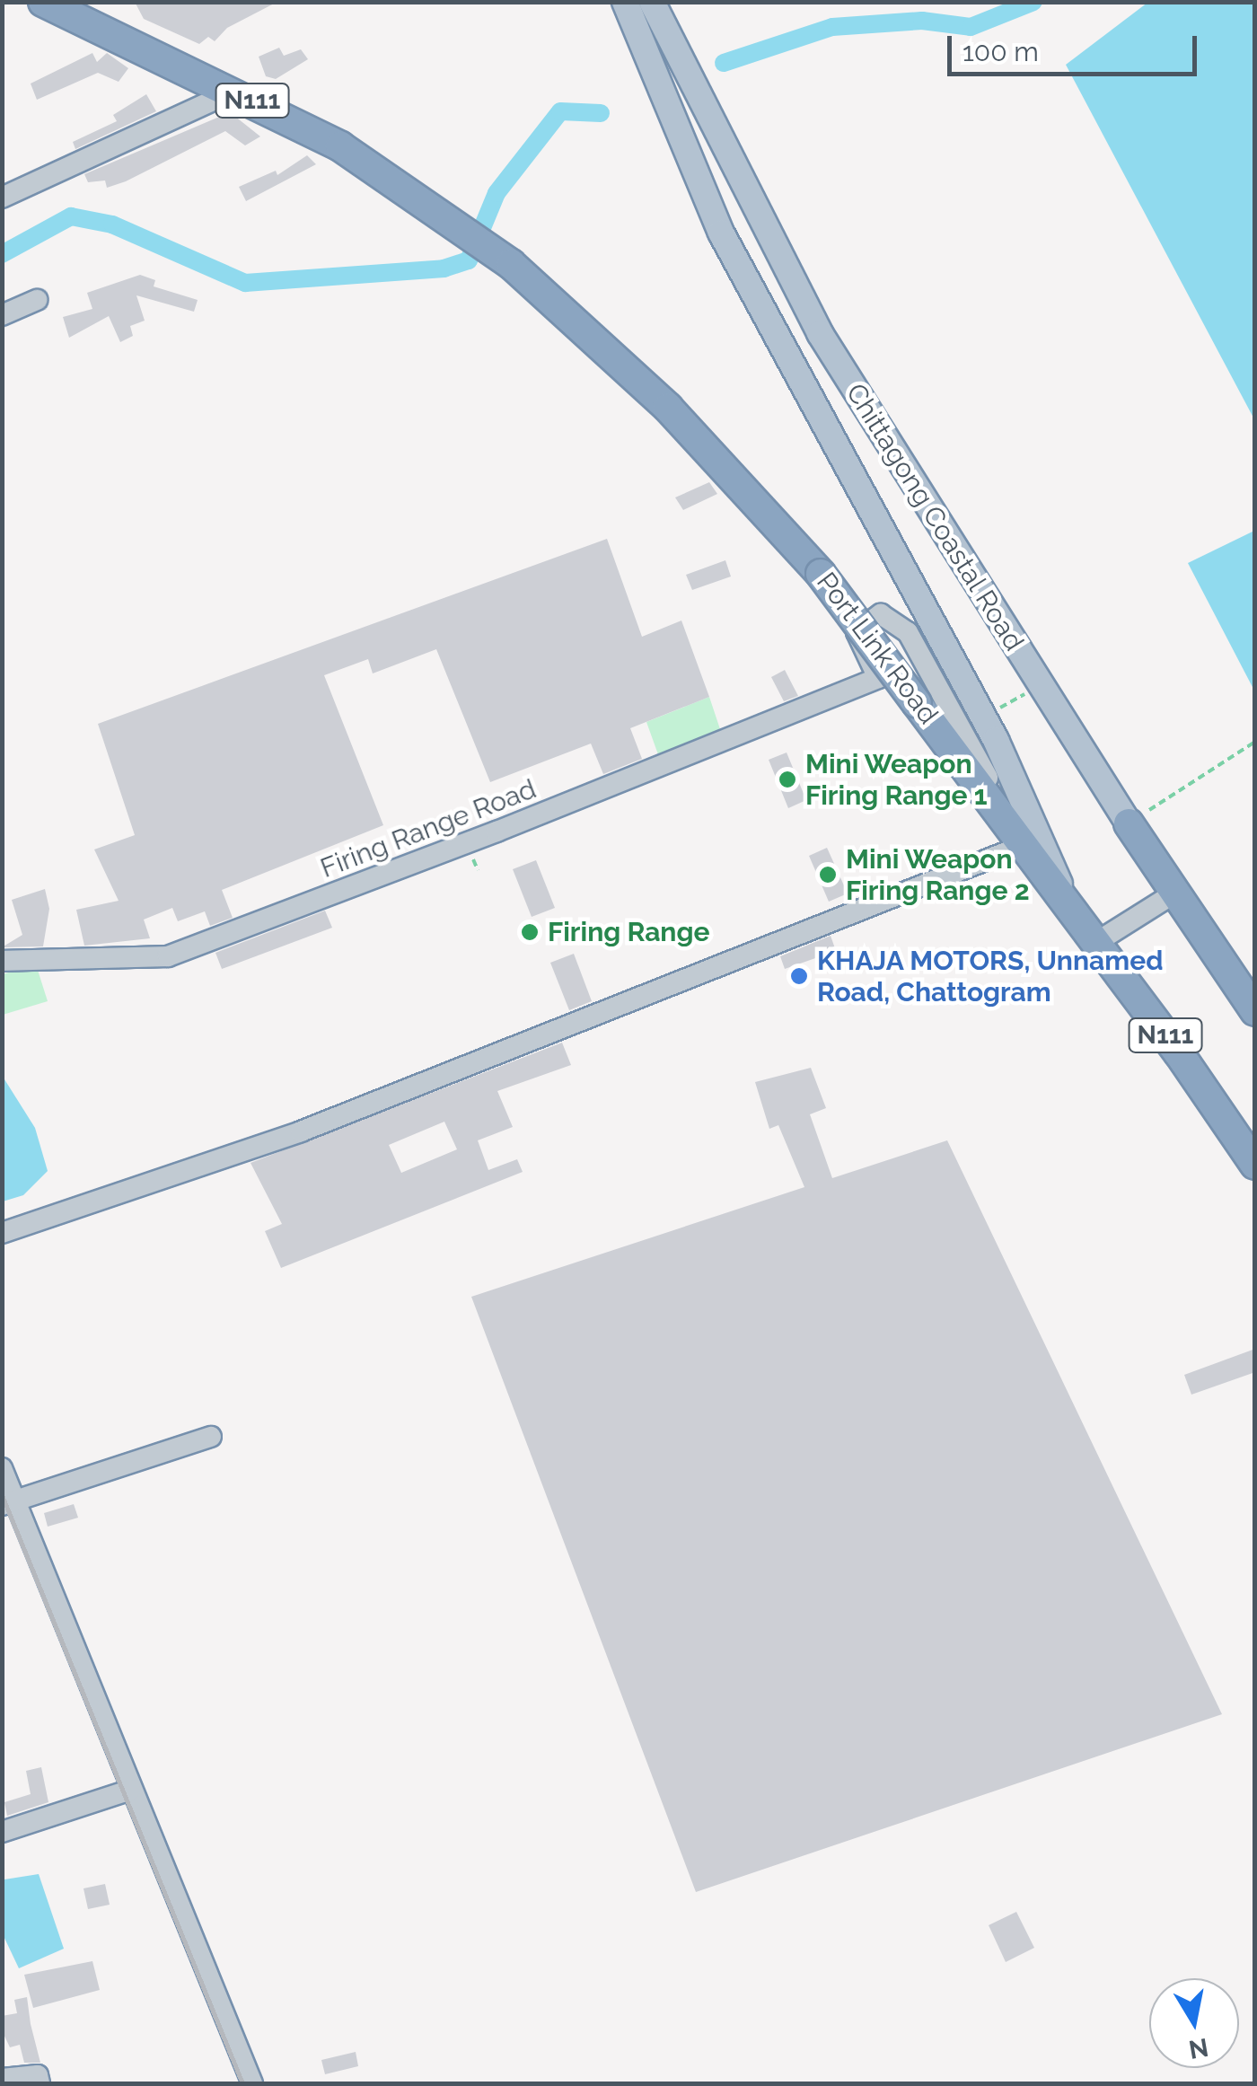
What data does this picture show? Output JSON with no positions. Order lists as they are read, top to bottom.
{
  "streets": {
    "highway": ["N111", "Chittagong Coastal Road", "Port Link Road"],
    "street": ["Firing Range Road"]
  },
  "crossings": [
    ["N111", "Port Link Road"],
    ["Chittagong Coastal Road", "Port Link Road"]
  ],
  "places": [
    "Mini Weapon Firing Range 1",
    "Mini Weapon Firing Range 2",
    "Firing Range",
    "KHAJA MOTORS, Unnamed Road, Chattogram"
  ],
  "scale_bar": "100 m",
  "north": "bottom"
}
